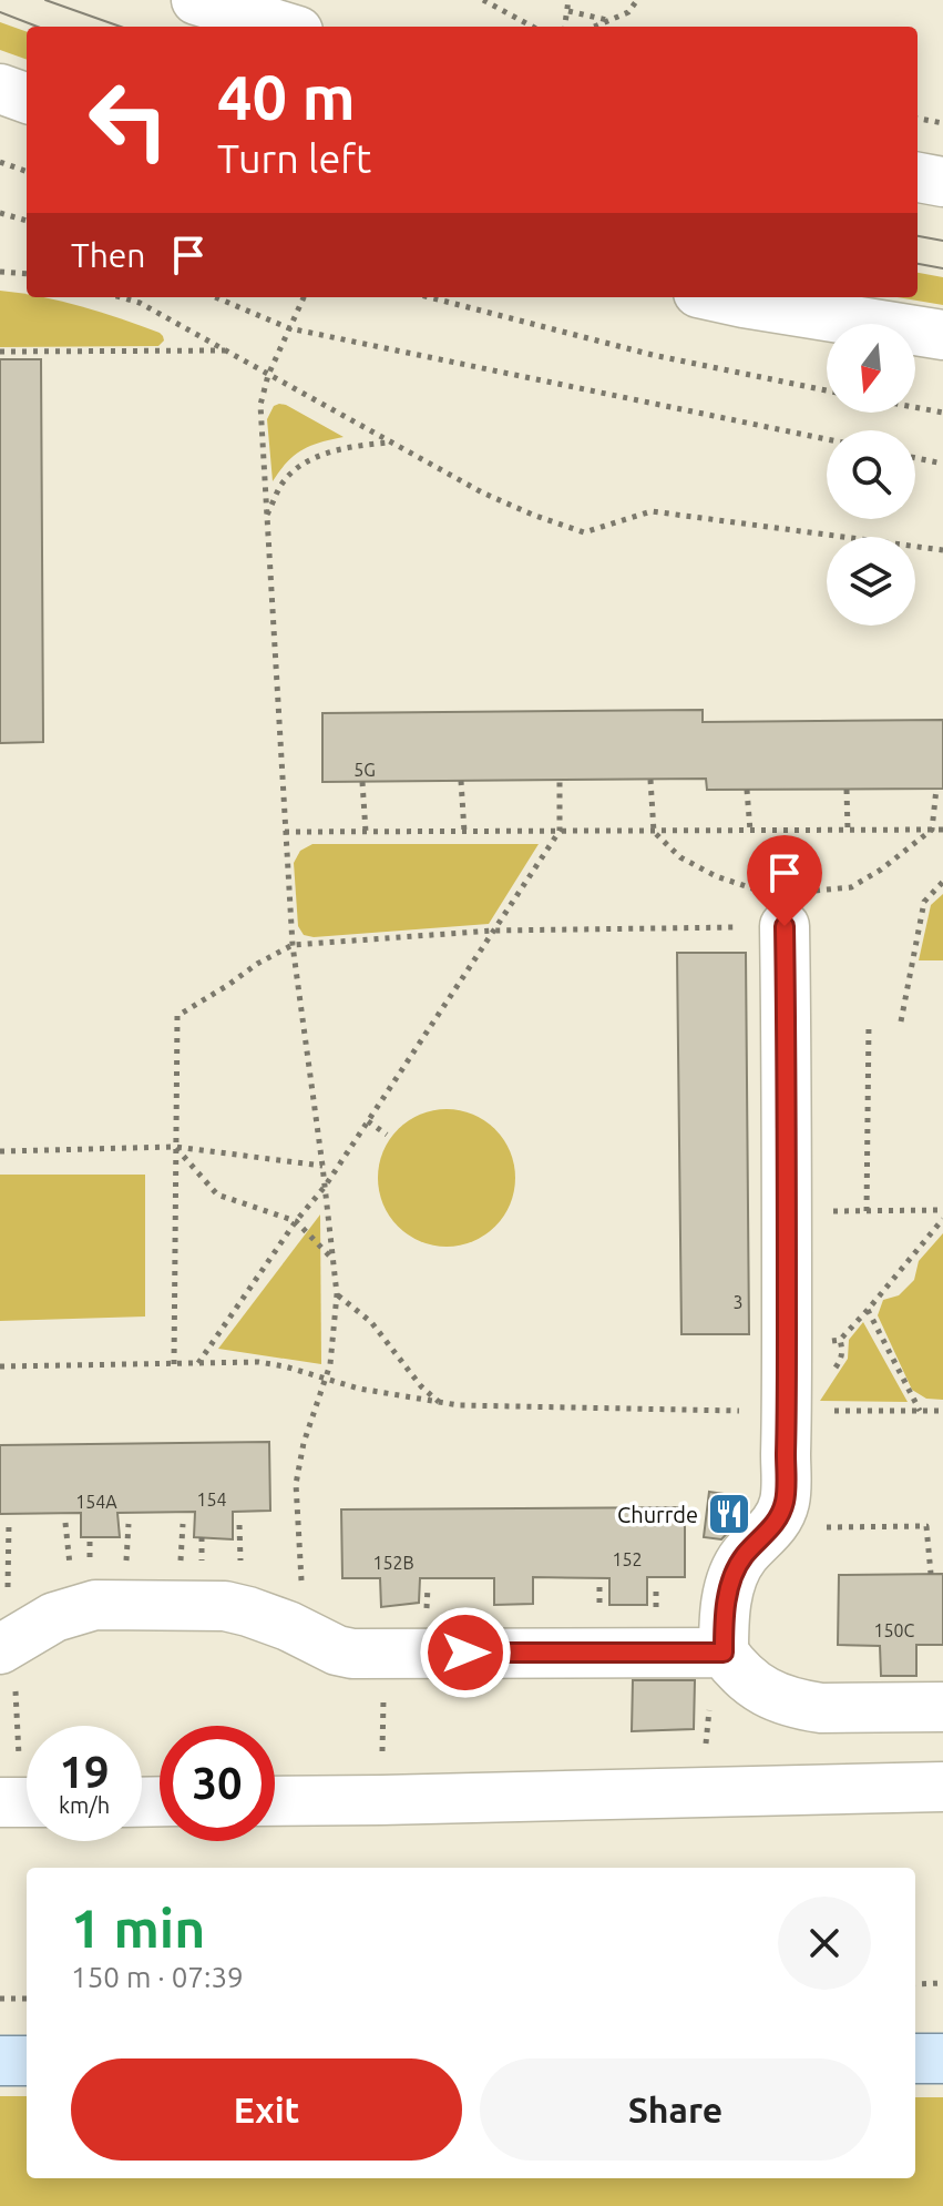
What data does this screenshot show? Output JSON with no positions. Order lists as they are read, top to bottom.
{
  "places": {
    "restaurant": ["Churrde"]
  },
  "house_numbers": [
    "5G",
    "3",
    "154",
    "154A",
    "152",
    "152B",
    "150C"
  ],
  "north": "bottom",
  "page": {
    "turn": ["40 m", "Turn left"],
    "then": "Then",
    "speed": "19 km/h",
    "limit": "30",
    "heading": ["1 min", "150 m · 07:39"],
    "buttons": ["Exit", "Share"]
  }
}
